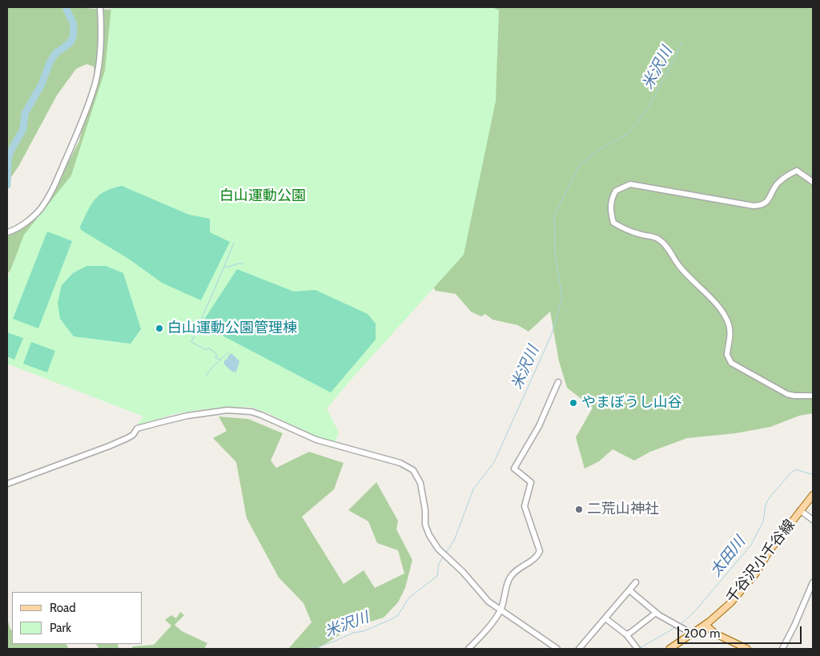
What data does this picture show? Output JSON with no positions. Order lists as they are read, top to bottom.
{
  "streets": {
    "main road": ["千谷沢小千谷線"]
  },
  "water": ["米沢川", "太田川"],
  "parks": ["白山運動公園"],
  "places": ["白山運動公園管理棟", "やまぼうし山谷", "二荒山神社"],
  "legend": ["Road", "Park"],
  "scale_bar": "200 m"
}
